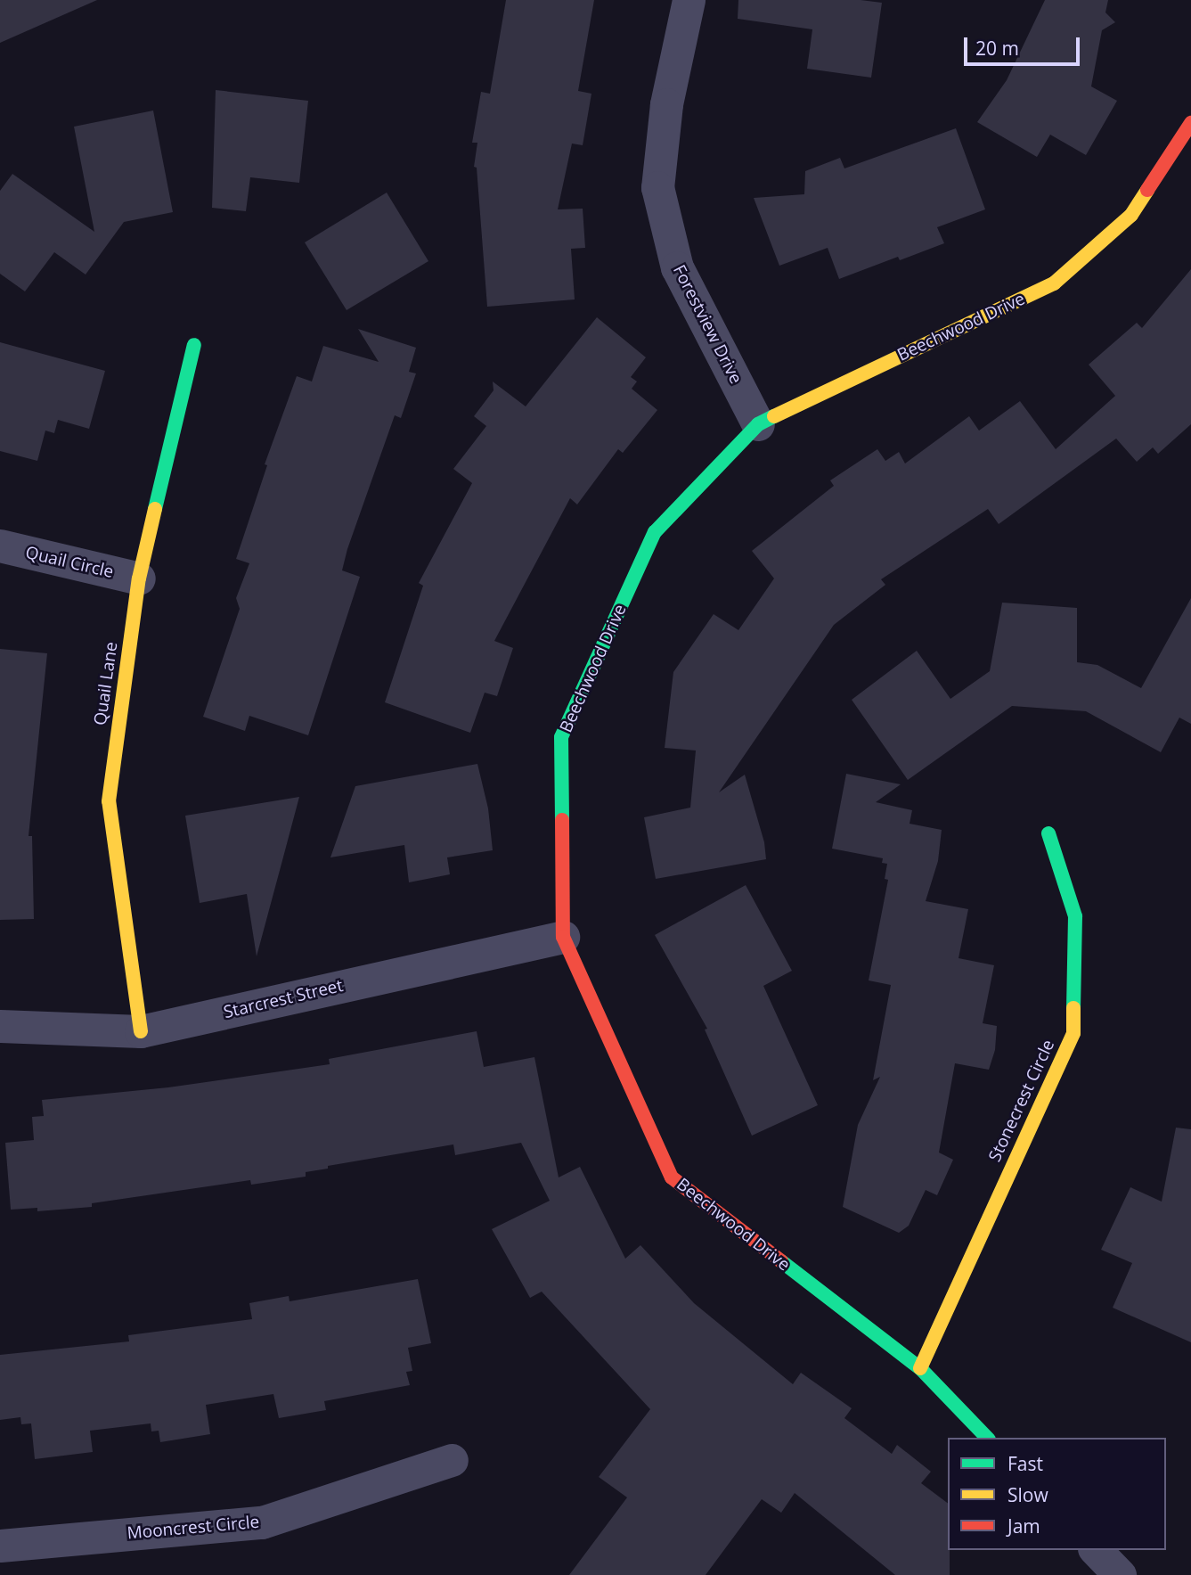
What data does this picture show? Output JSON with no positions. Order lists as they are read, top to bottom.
{
  "streets": {
    "street": [
      "Forestview Drive",
      "Beechwood Drive",
      "Quail Circle",
      "Quail Lane",
      "Starcrest Street",
      "Stonecrest Circle",
      "Mooncrest Circle"
    ]
  },
  "crossings": [
    ["Forestview Drive", "Beechwood Drive"],
    ["Beechwood Drive", "Starcrest Street"],
    ["Beechwood Drive", "Stonecrest Circle"],
    ["Quail Circle", "Quail Lane"],
    ["Quail Lane", "Starcrest Street"]
  ],
  "legend": ["Fast", "Slow", "Jam"],
  "scale_bar": "20 m"
}
